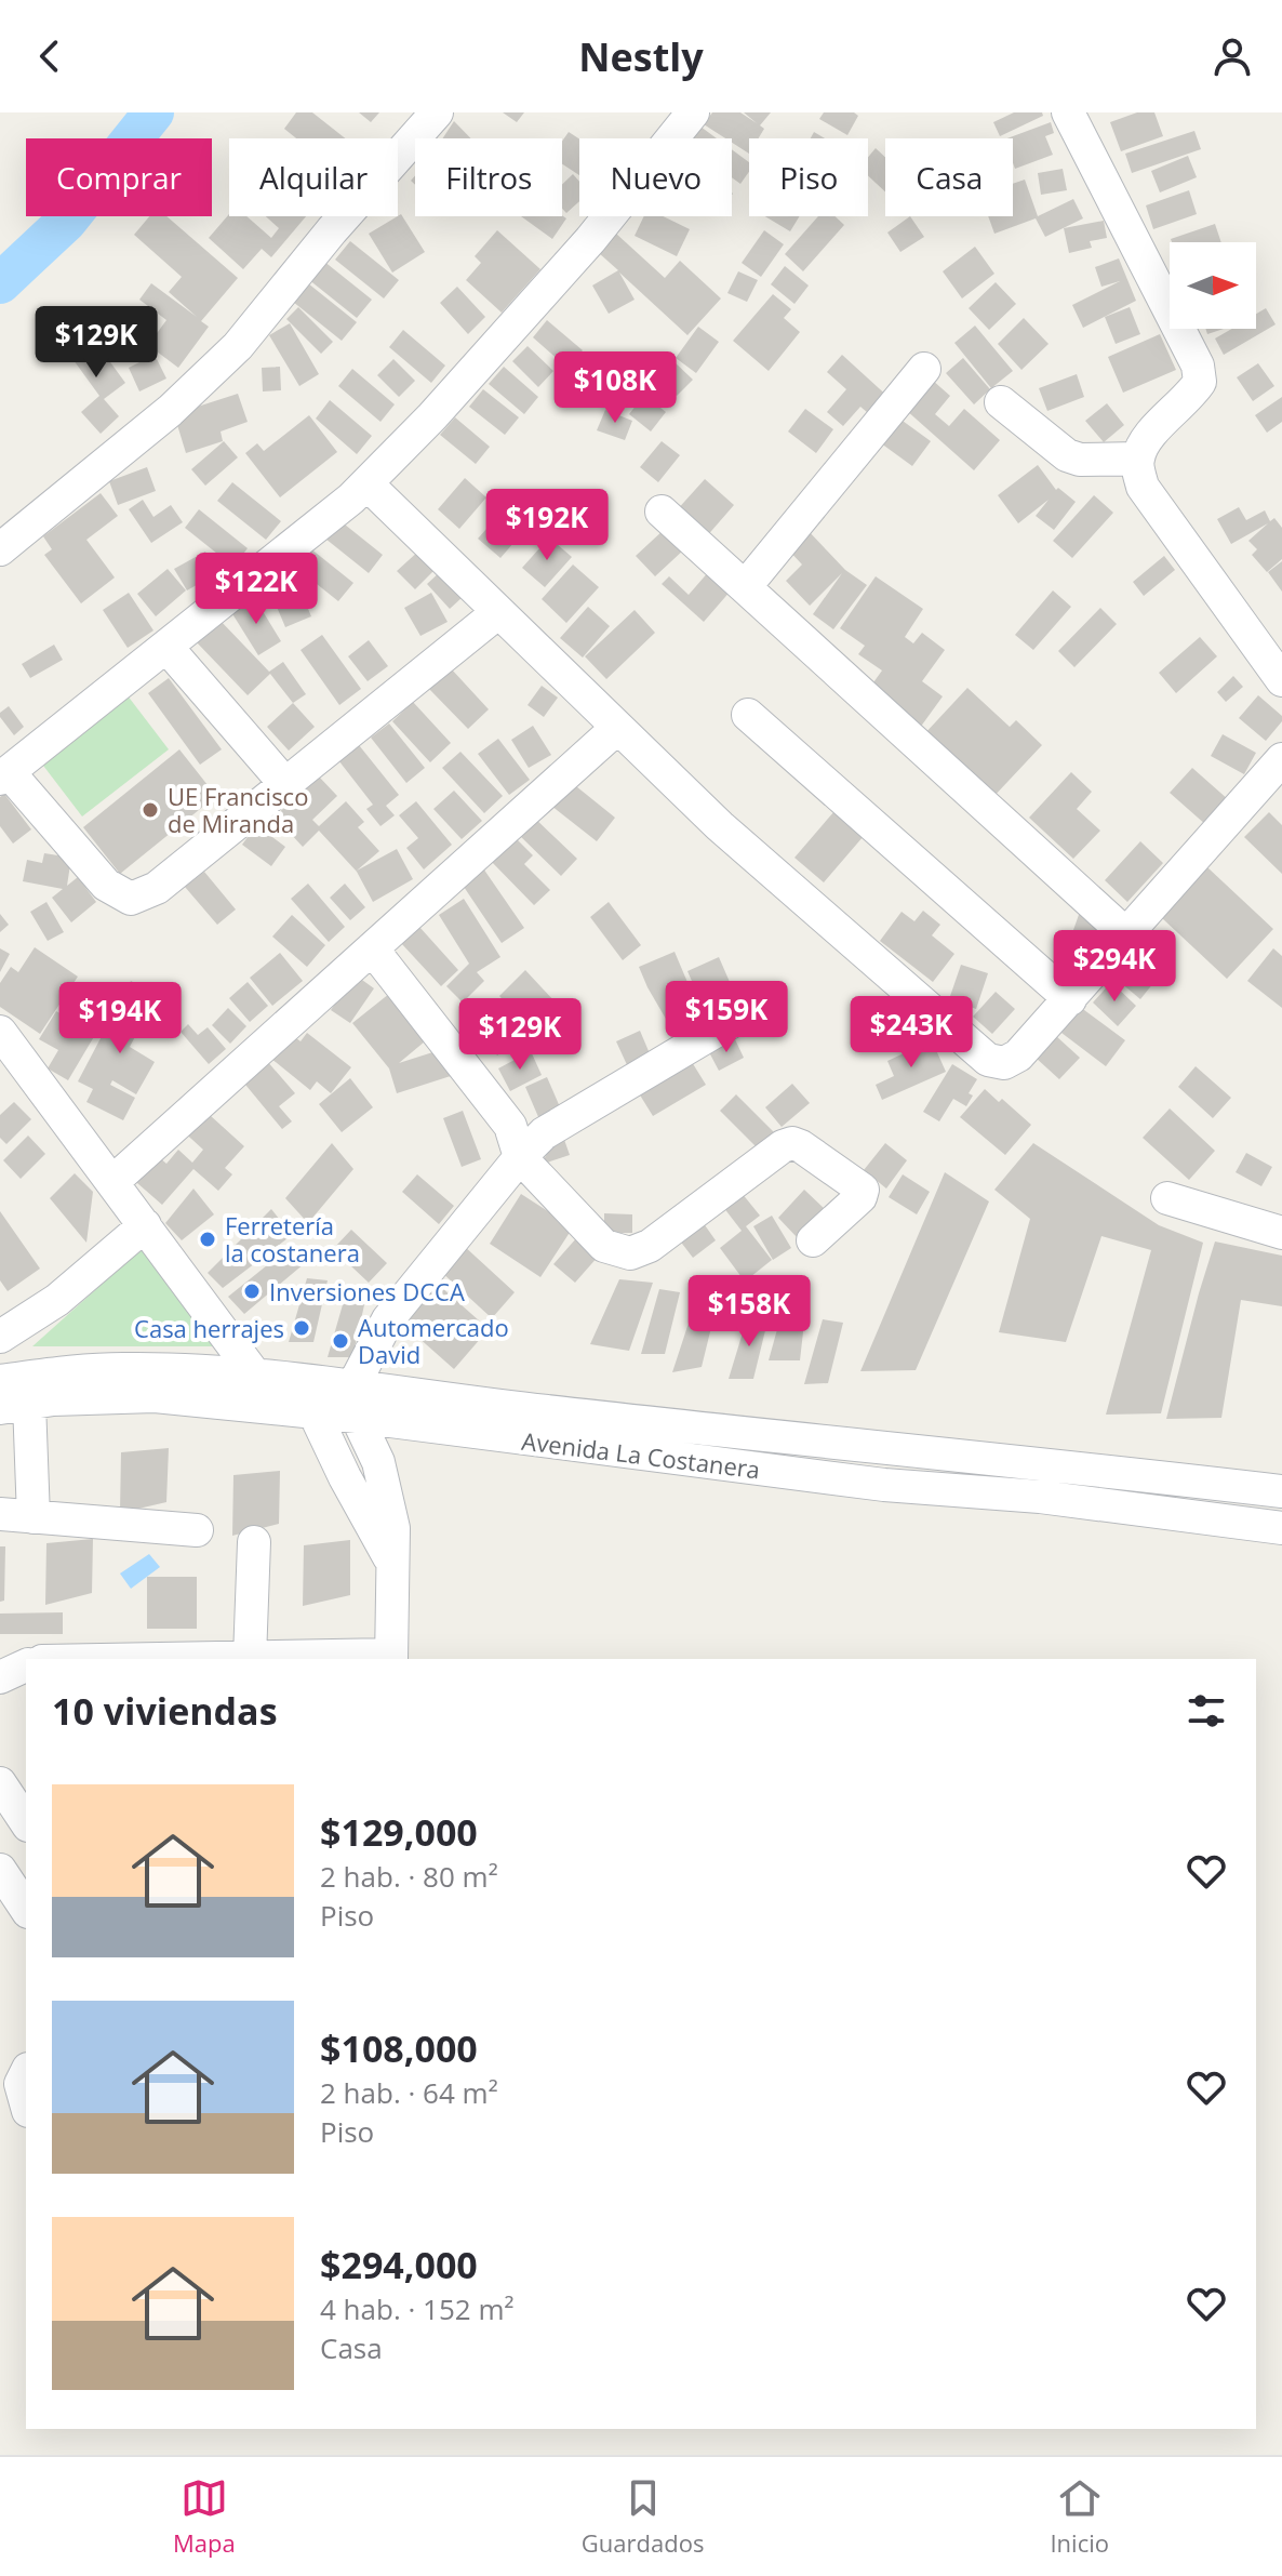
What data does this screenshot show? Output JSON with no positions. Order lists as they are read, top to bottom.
{
  "streets": {
    "street": ["Avenida La Costanera"]
  },
  "places": [
    "UE Francisco de Miranda",
    "Ferretería la costanera",
    "Inversiones DCCA",
    "Casa herrajes",
    "Automercado David"
  ],
  "north": "right",
  "page": {
    "header": "Nestly",
    "chip": [
      "Comprar",
      "Alquilar",
      "Filtros",
      "Nuevo",
      "Piso",
      "Casa"
    ],
    "price": [
      "$129K",
      "$108K",
      "$192K",
      "$122K",
      "$294K",
      "$159K",
      "$194K",
      "$243K",
      "$129K",
      "$158K"
    ],
    "heading": "10 viviendas",
    "list": [
      {
        "name": "$129,000",
        "note": "2 hab. · 80 m² · Piso"
      },
      {
        "name": "$108,000",
        "note": "2 hab. · 64 m² · Piso"
      },
      {
        "name": "$294,000",
        "note": "4 hab. · 152 m² · Casa"
      }
    ],
    "tabs": ["Mapa", "Guardados", "Inicio"]
  }
}
